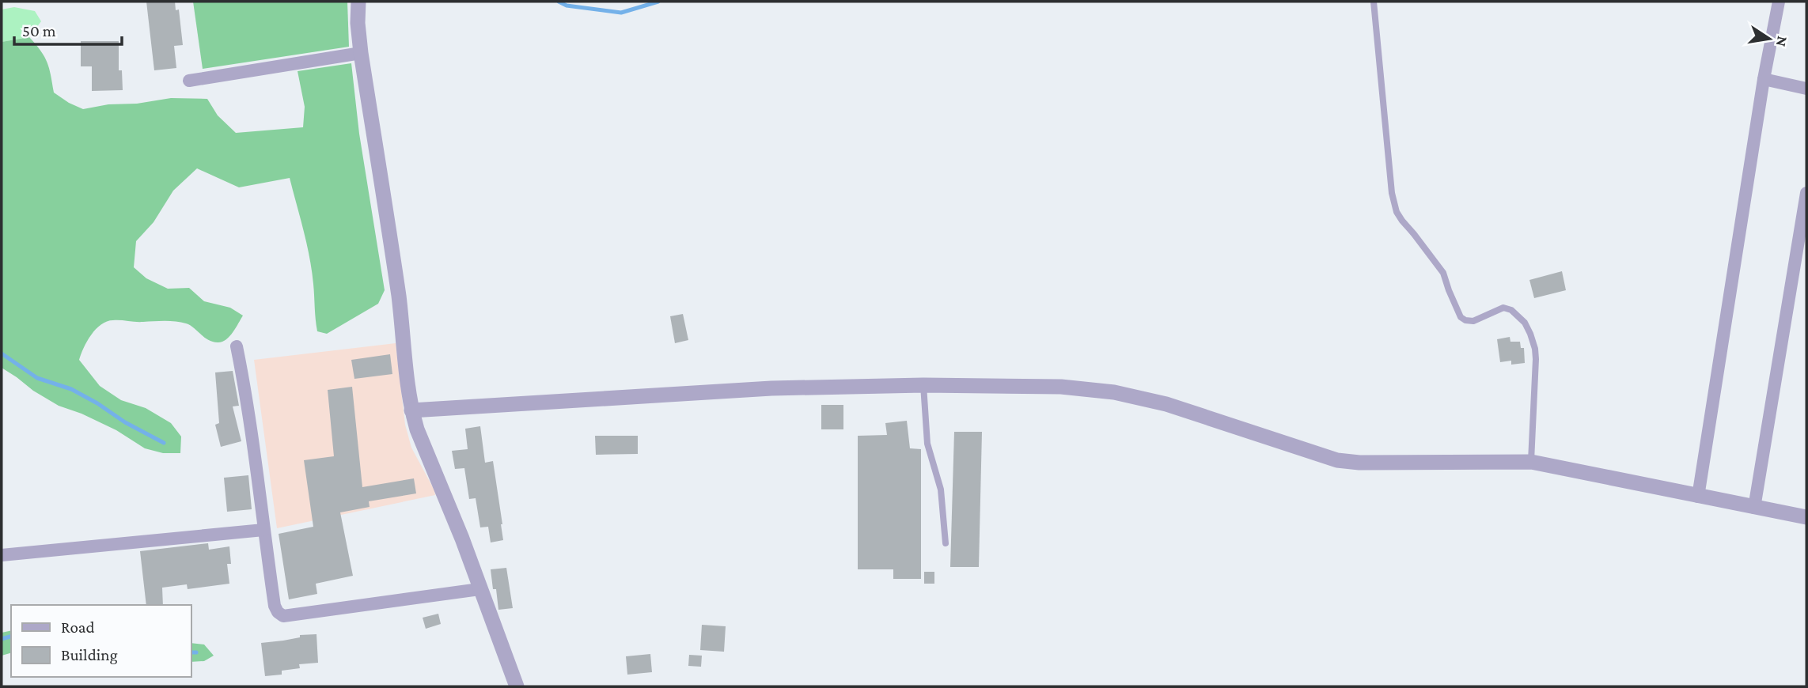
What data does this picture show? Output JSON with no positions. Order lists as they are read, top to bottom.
{
  "legend": ["Road", "Building"],
  "scale_bar": "50 m",
  "north": "right"
}
